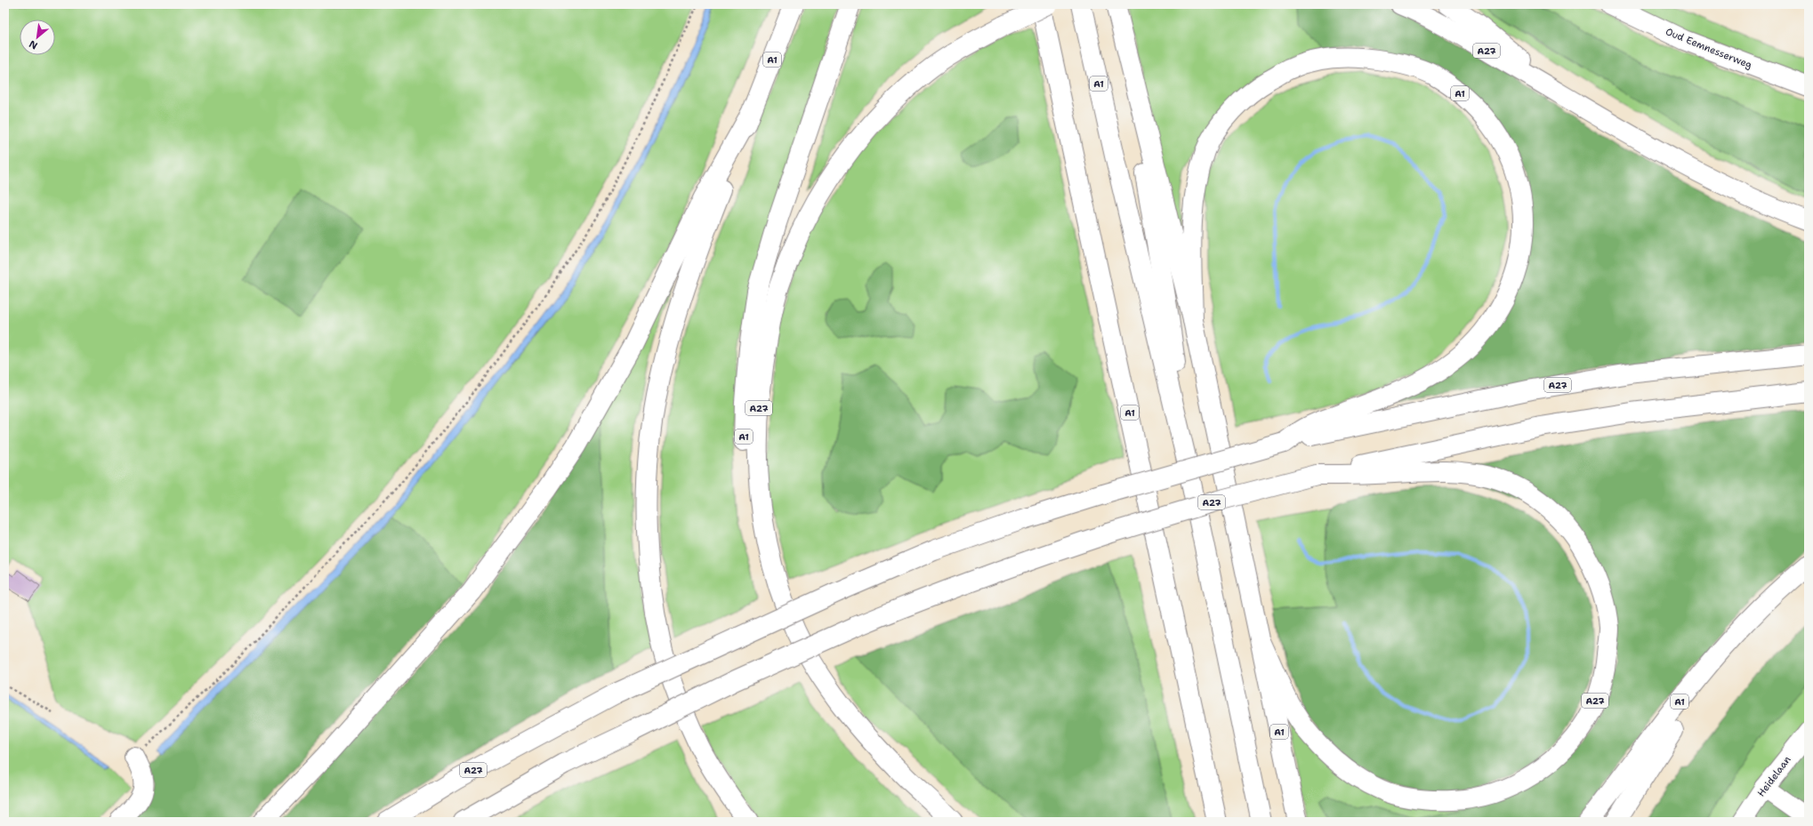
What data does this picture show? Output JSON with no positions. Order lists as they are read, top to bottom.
{
  "streets": {
    "main road": [
      "Oud Eemnesserweg",
      "A27",
      "A1",
      "Heidelaan"
    ]
  },
  "crossings": [
    ["A27", "A1"]
  ],
  "north": "bottom left"
}
